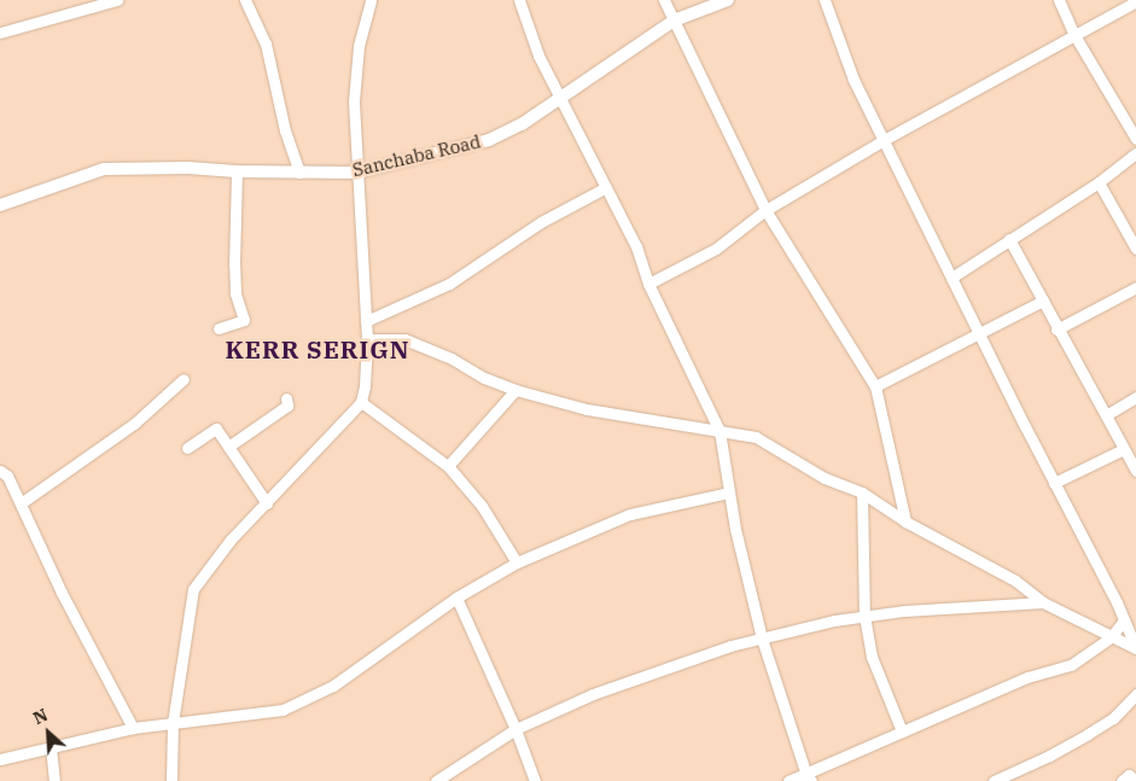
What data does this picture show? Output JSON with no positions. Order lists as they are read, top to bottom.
{
  "streets": {
    "street": ["Sanchaba Road"]
  },
  "districts": ["KERR SERIGN"],
  "north": "top left"
}
